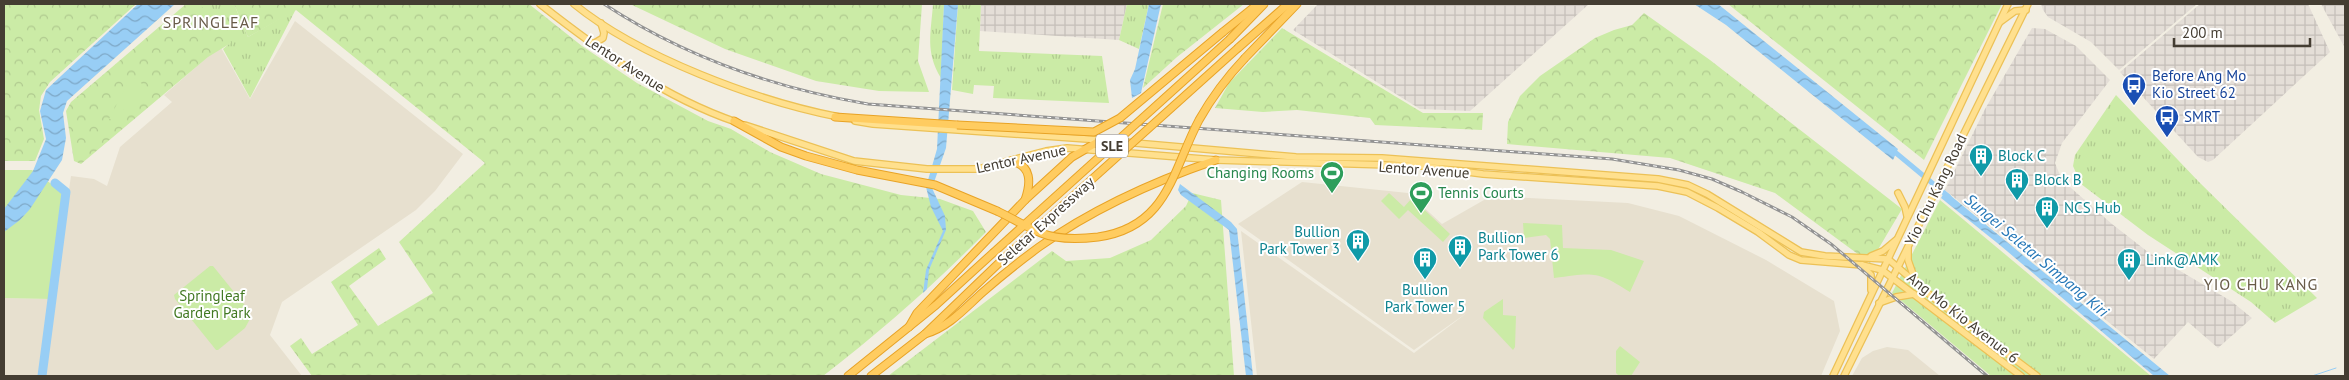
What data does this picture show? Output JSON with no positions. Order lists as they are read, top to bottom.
{
  "streets": {
    "highway": ["SLE", "Seletar Expressway"],
    "main road": ["Lentor Avenue", "Yio Chu Kang Road", "Ang Mo Kio Avenue 6"]
  },
  "crossings": [
    ["Lentor Avenue", "Yio Chu Kang Road"],
    ["Lentor Avenue", "Ang Mo Kio Avenue 6"],
    ["Yio Chu Kang Road", "Ang Mo Kio Avenue 6"]
  ],
  "districts": ["SPRINGLEAF", "YIO CHU KANG"],
  "water": ["Sungei Seletar Simpang Kiri"],
  "parks": ["Springleaf Garden Park"],
  "places": {
    "bus stop": ["Before Ang Mo Kio Street 62", "SMRT"],
    "building": [
      "Block C",
      "Block B",
      "NCS Hub",
      "Bullion Park Tower 3",
      "Bullion Park Tower 6",
      "Bullion Park Tower 5",
      "Link@AMK"
    ],
    "sports": ["Changing Rooms", "Tennis Courts"]
  },
  "scale_bar": "200 m"
}
